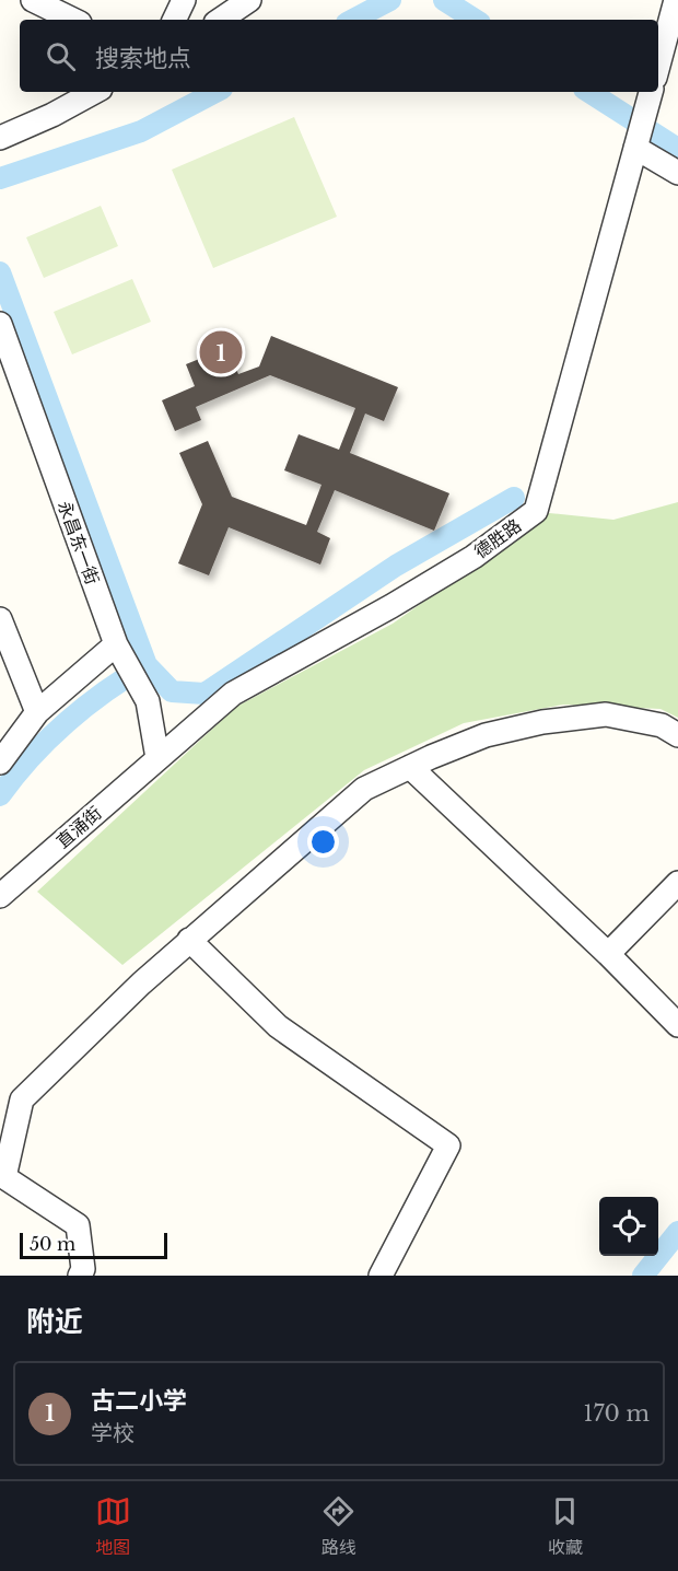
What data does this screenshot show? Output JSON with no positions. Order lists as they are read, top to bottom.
{
  "streets": {
    "street": ["德胜路", "永昌东一街", "直涌街"]
  },
  "crossings": [
    ["德胜路", "永昌东一街"],
    ["德胜路", "直涌街"],
    ["永昌东一街", "直涌街"]
  ],
  "scale_bar": "50 m",
  "page": {
    "search": "搜索地点",
    "pins": "1",
    "scale": "50 m",
    "heading": "附近",
    "list": [
      {
        "mark": "1",
        "name": "古二小学",
        "note": "学校",
        "value": "170 m"
      }
    ],
    "nav": ["地图", "路线", "收藏"]
  }
}
